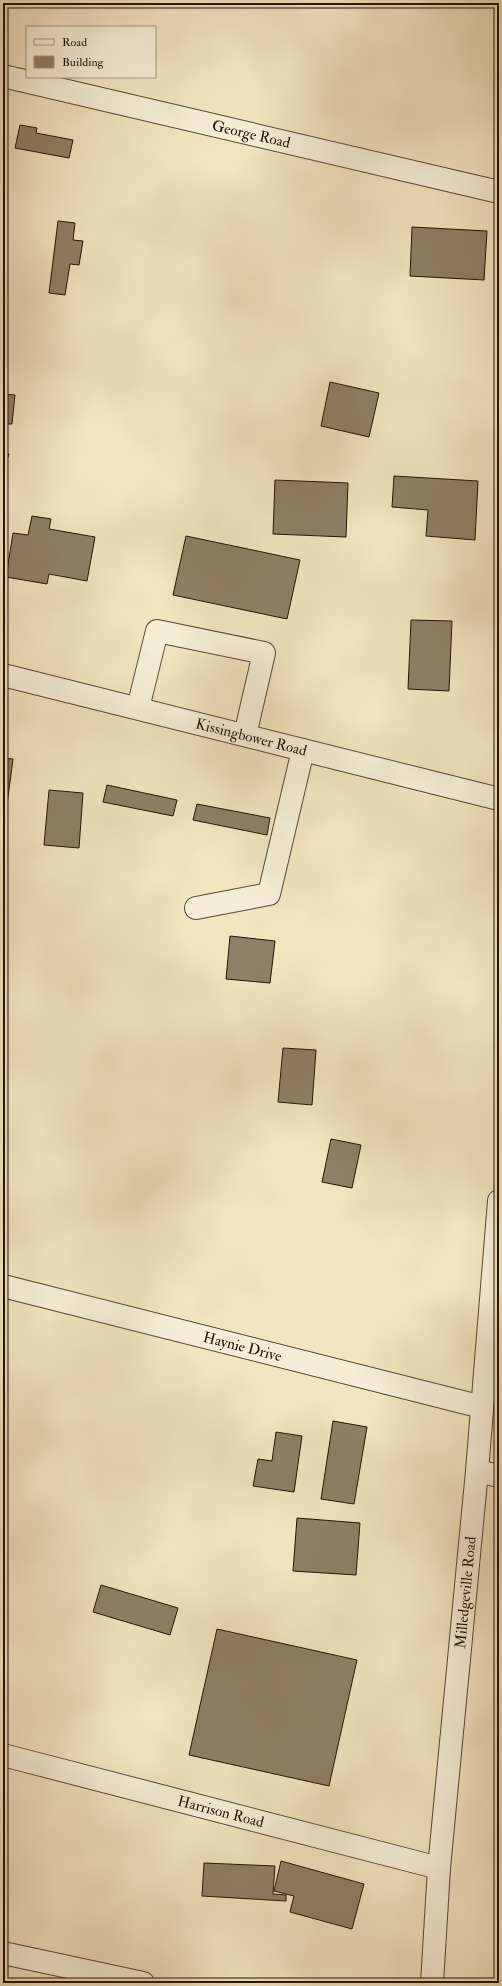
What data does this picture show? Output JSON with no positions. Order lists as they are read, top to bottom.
{
  "streets": {
    "street": [
      "George Road",
      "Kissingbower Road",
      "Haynie Drive",
      "Milledgeville Road",
      "Harrison Road"
    ]
  },
  "crossings": [
    ["Haynie Drive", "Milledgeville Road"],
    ["Milledgeville Road", "Harrison Road"]
  ],
  "legend": ["Road", "Building"]
}
